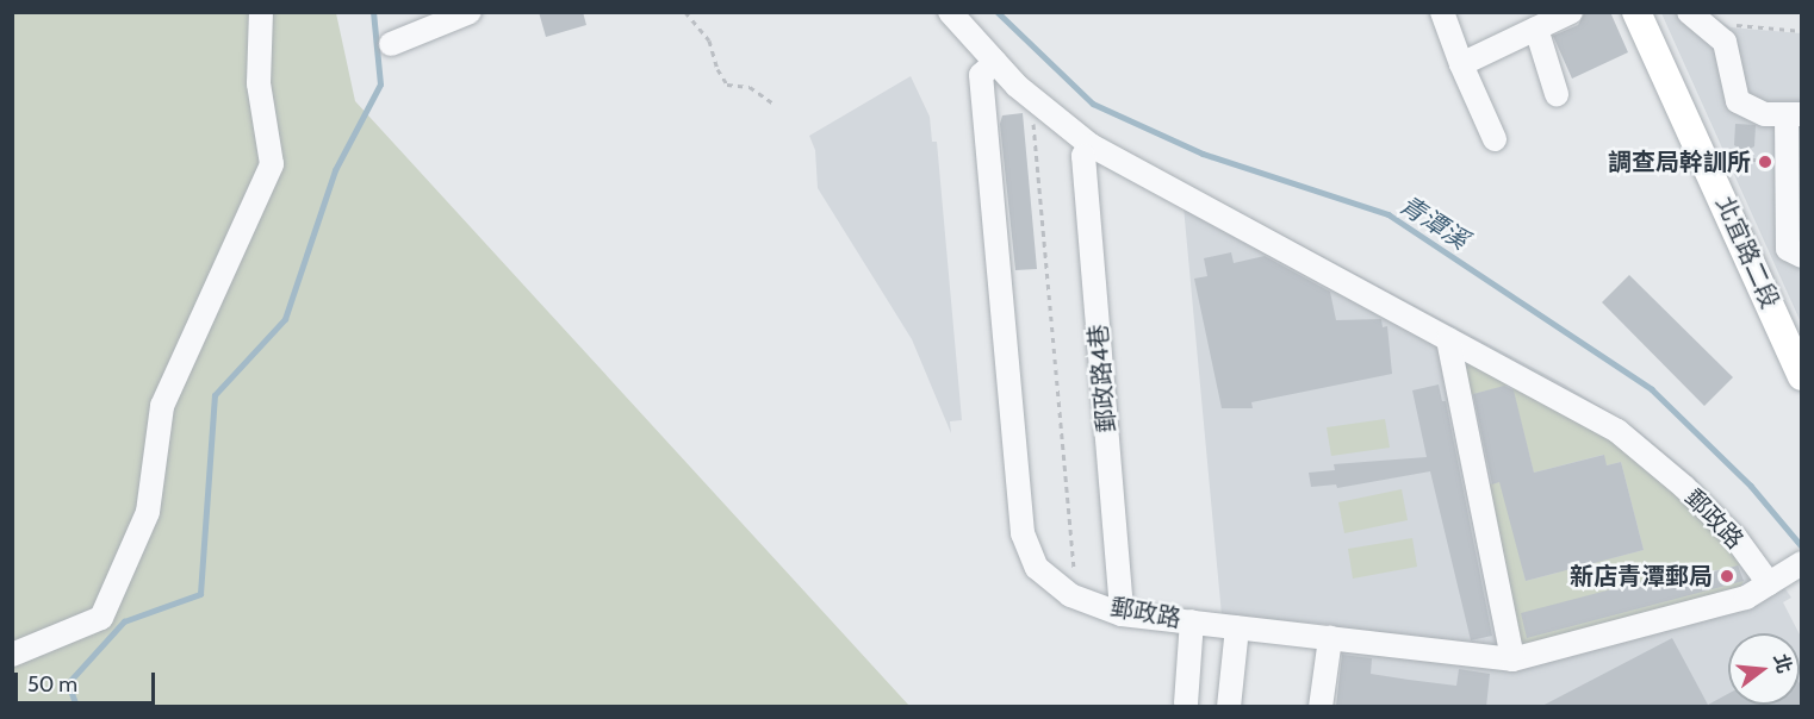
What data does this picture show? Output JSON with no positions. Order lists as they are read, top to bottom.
{
  "streets": {
    "main road": ["北宜路二段"],
    "street": ["郵政路4巷", "郵政路"]
  },
  "crossings": [
    ["郵政路4巷", "郵政路"]
  ],
  "water": ["青潭溪"],
  "places": ["調查局幹訓所", "新店青潭郵局"],
  "scale_bar": "50 m",
  "north": "right"
}
